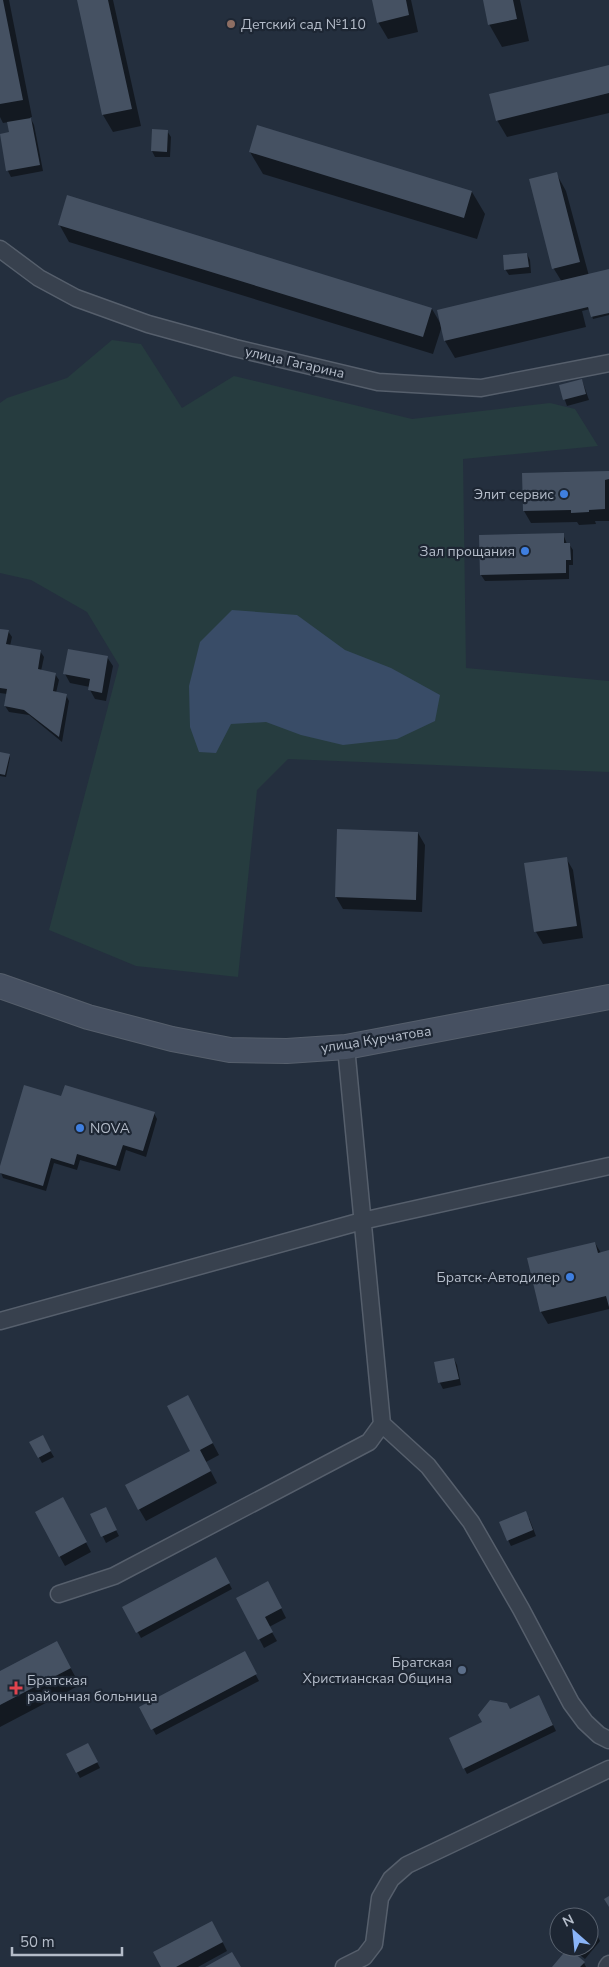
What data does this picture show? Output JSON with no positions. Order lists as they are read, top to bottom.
{
  "streets": {
    "main road": ["улица Курчатова"],
    "street": ["улица Гагарина"]
  },
  "places": {
    "other": [
      "Детский сад №110",
      "Элит сервис",
      "Зал прощания",
      "NOVA",
      "Братск-Автодилер",
      "Братская Христианская Община"
    ],
    "health": ["Братская районная больница"]
  },
  "scale_bar": "50 m",
  "north": "top left"
}
